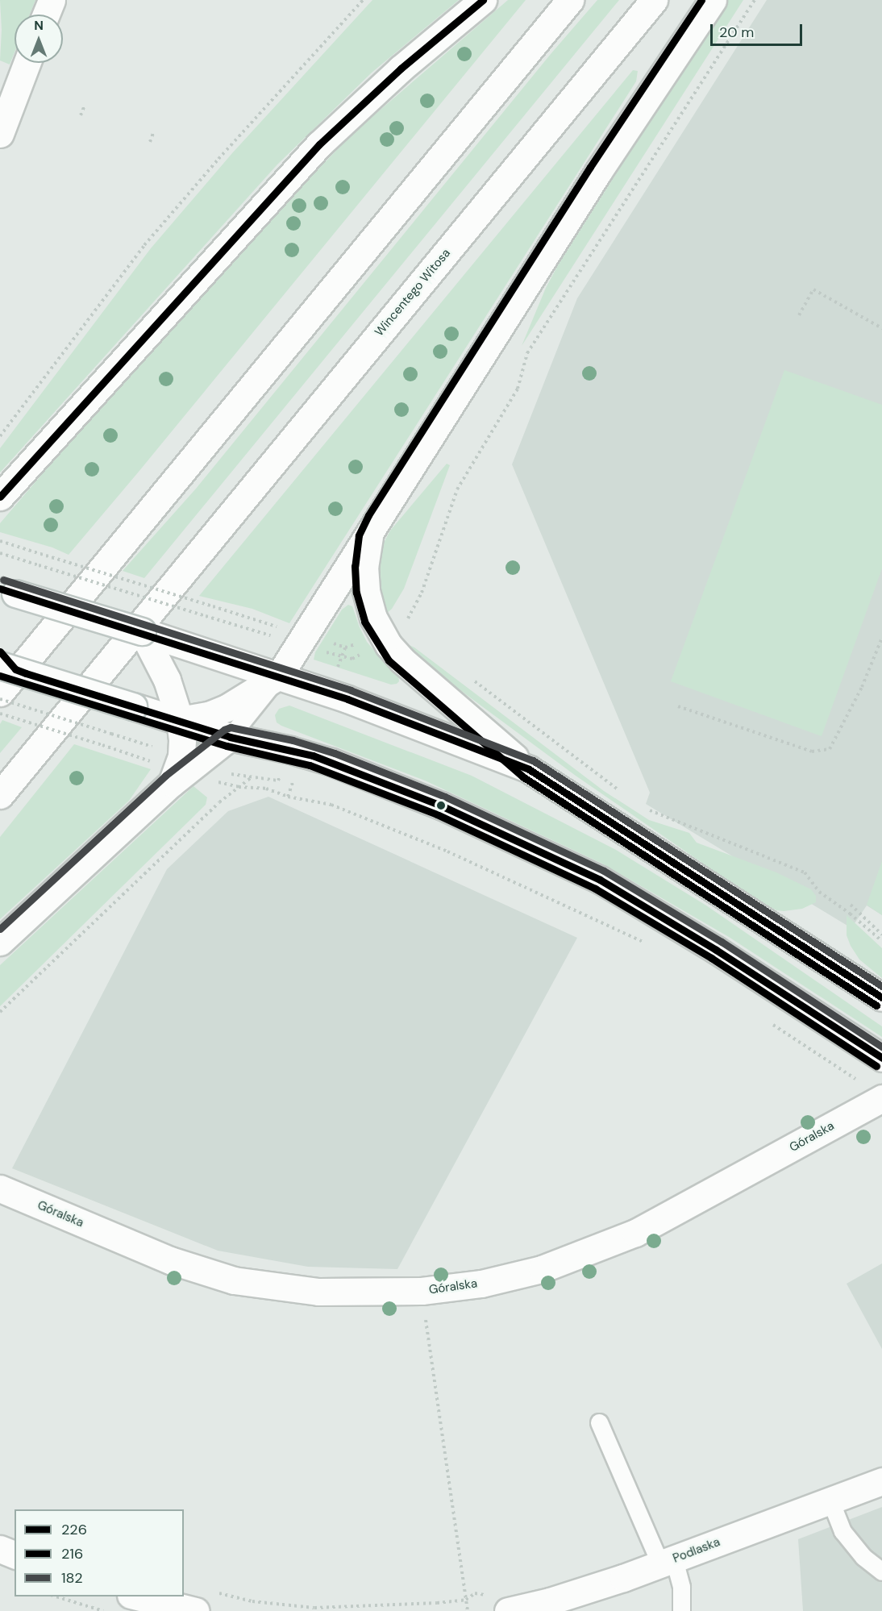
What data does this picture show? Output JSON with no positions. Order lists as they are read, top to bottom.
{
  "streets": {
    "main road": ["Wincentego Witosa", "Góralska", "Podlaska"]
  },
  "lines": ["transit line 226", "transit line 216", "transit line 182"],
  "legend": ["226", "216", "182"],
  "scale_bar": "20 m",
  "north": "top"
}
